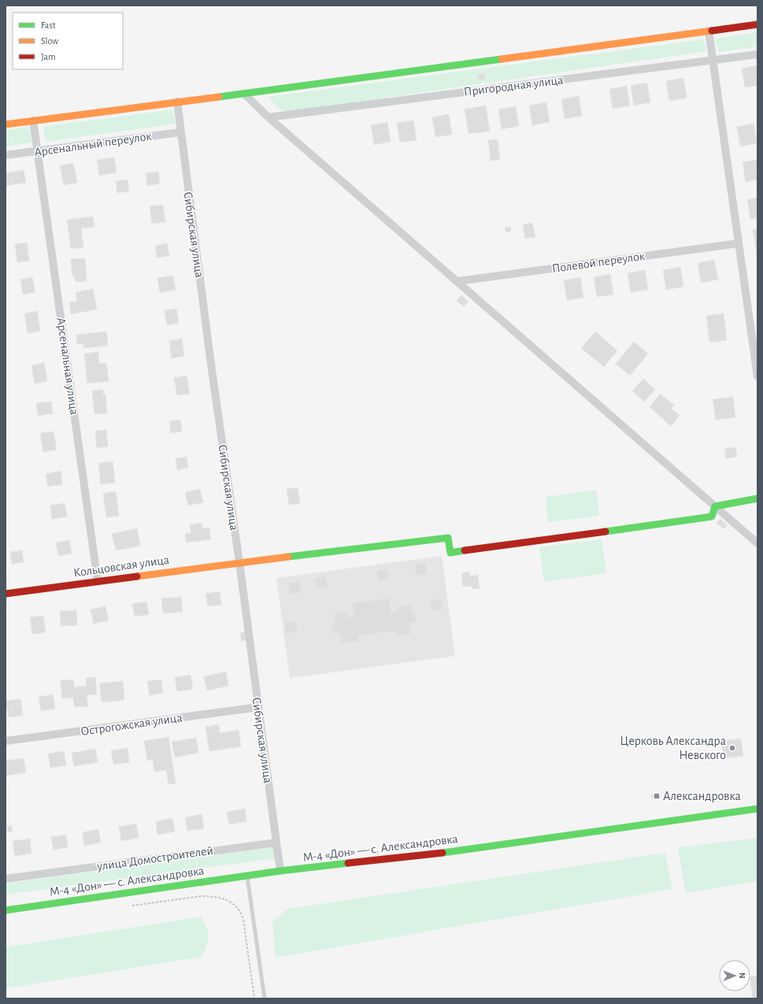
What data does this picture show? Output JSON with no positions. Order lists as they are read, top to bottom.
{
  "streets": {
    "street": [
      "Пригородная улица",
      "Арсенальный переулок",
      "Сибирская улица",
      "Полевой переулок",
      "Арсенальная улица",
      "Кольцовская улица",
      "Острогожская улица",
      "М-4 «Дон» — с. Александровка",
      "улица Домостроителей"
    ]
  },
  "crossings": [
    ["Арсенальный переулок", "Сибирская улица"],
    ["Арсенальный переулок", "Арсенальная улица"],
    ["Сибирская улица", "Кольцовская улица"],
    ["Сибирская улица", "Острогожская улица"],
    ["Сибирская улица", "улица Домостроителей"],
    ["Арсенальная улица", "Кольцовская улица"]
  ],
  "places": {
    "other": ["Церковь Александра Невского"],
    "transit": ["Александровка"]
  },
  "legend": ["Fast", "Slow", "Jam"],
  "north": "right"
}
